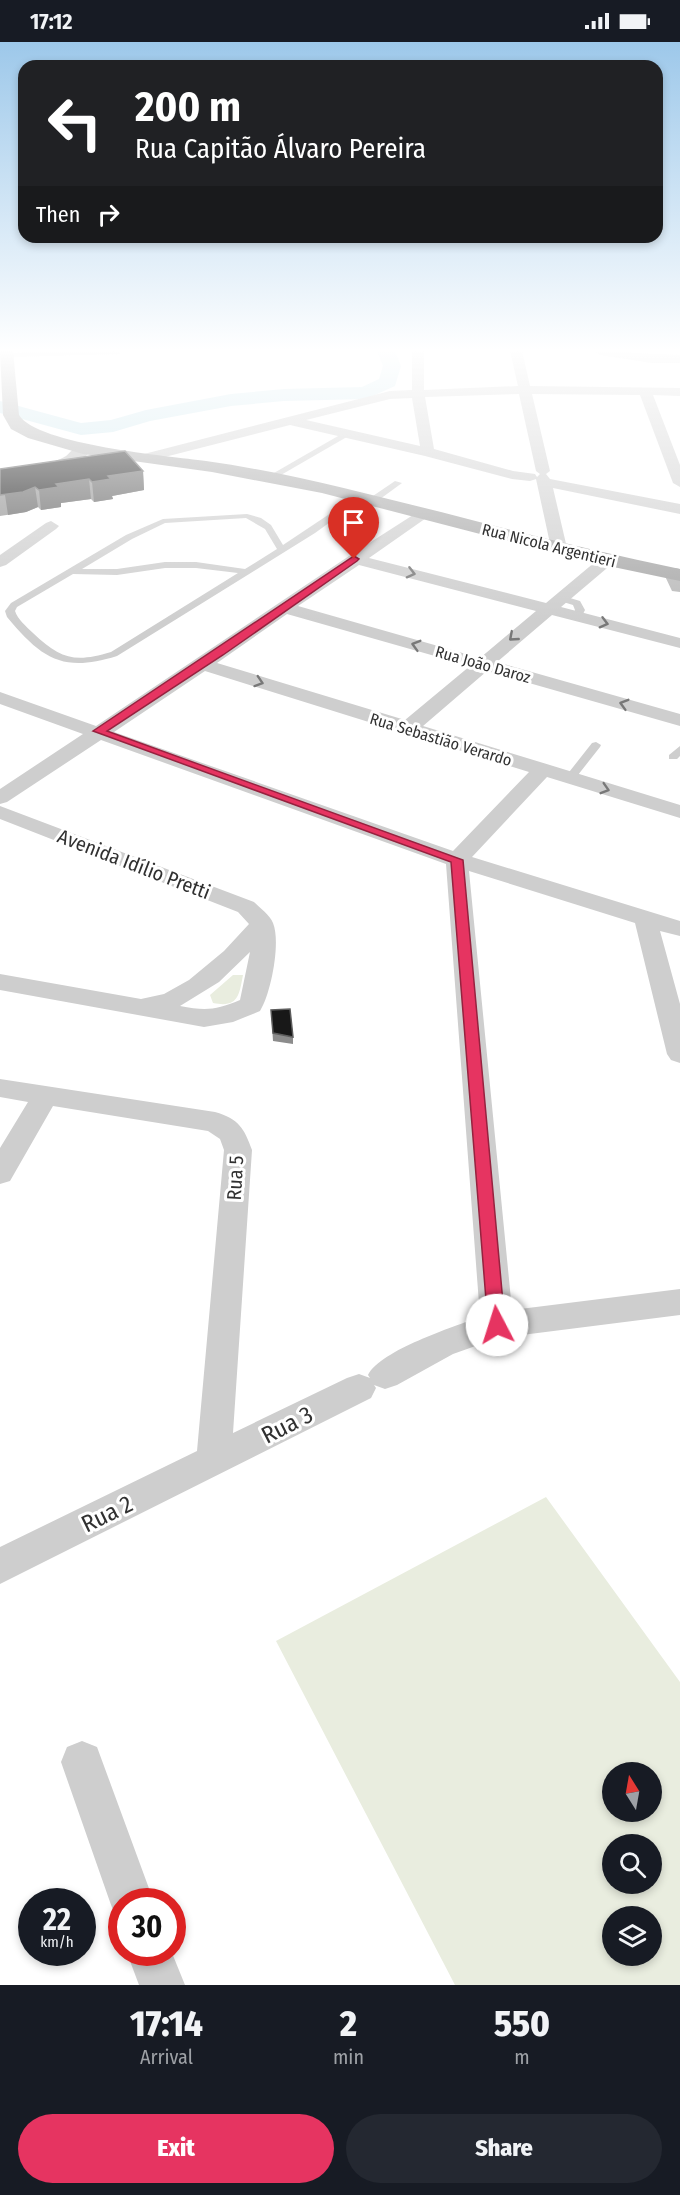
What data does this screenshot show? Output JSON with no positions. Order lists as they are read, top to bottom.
{
  "streets": {
    "main road": ["Rua Nicola Argentieri"],
    "street": [
      "Rua João Daroz",
      "Rua Sebastião Verardo",
      "Avenida Idílio Pretti",
      "Rua 5",
      "Rua 3",
      "Rua 2"
    ]
  },
  "crossings": [
    ["Rua 5", "Rua 3"],
    ["Rua 5", "Rua 2"],
    ["Rua 3", "Rua 2"]
  ],
  "north": "top",
  "page": {
    "status": "17:12",
    "turn": ["200 m", "Rua Capitão Álvaro Pereira"],
    "then": "Then",
    "speed": "22 km/h",
    "limit": "30",
    "eta": [
      "17:14",
      "Arrival",
      "2",
      "min",
      "550",
      "m"
    ],
    "buttons": ["Exit", "Share"]
  }
}
